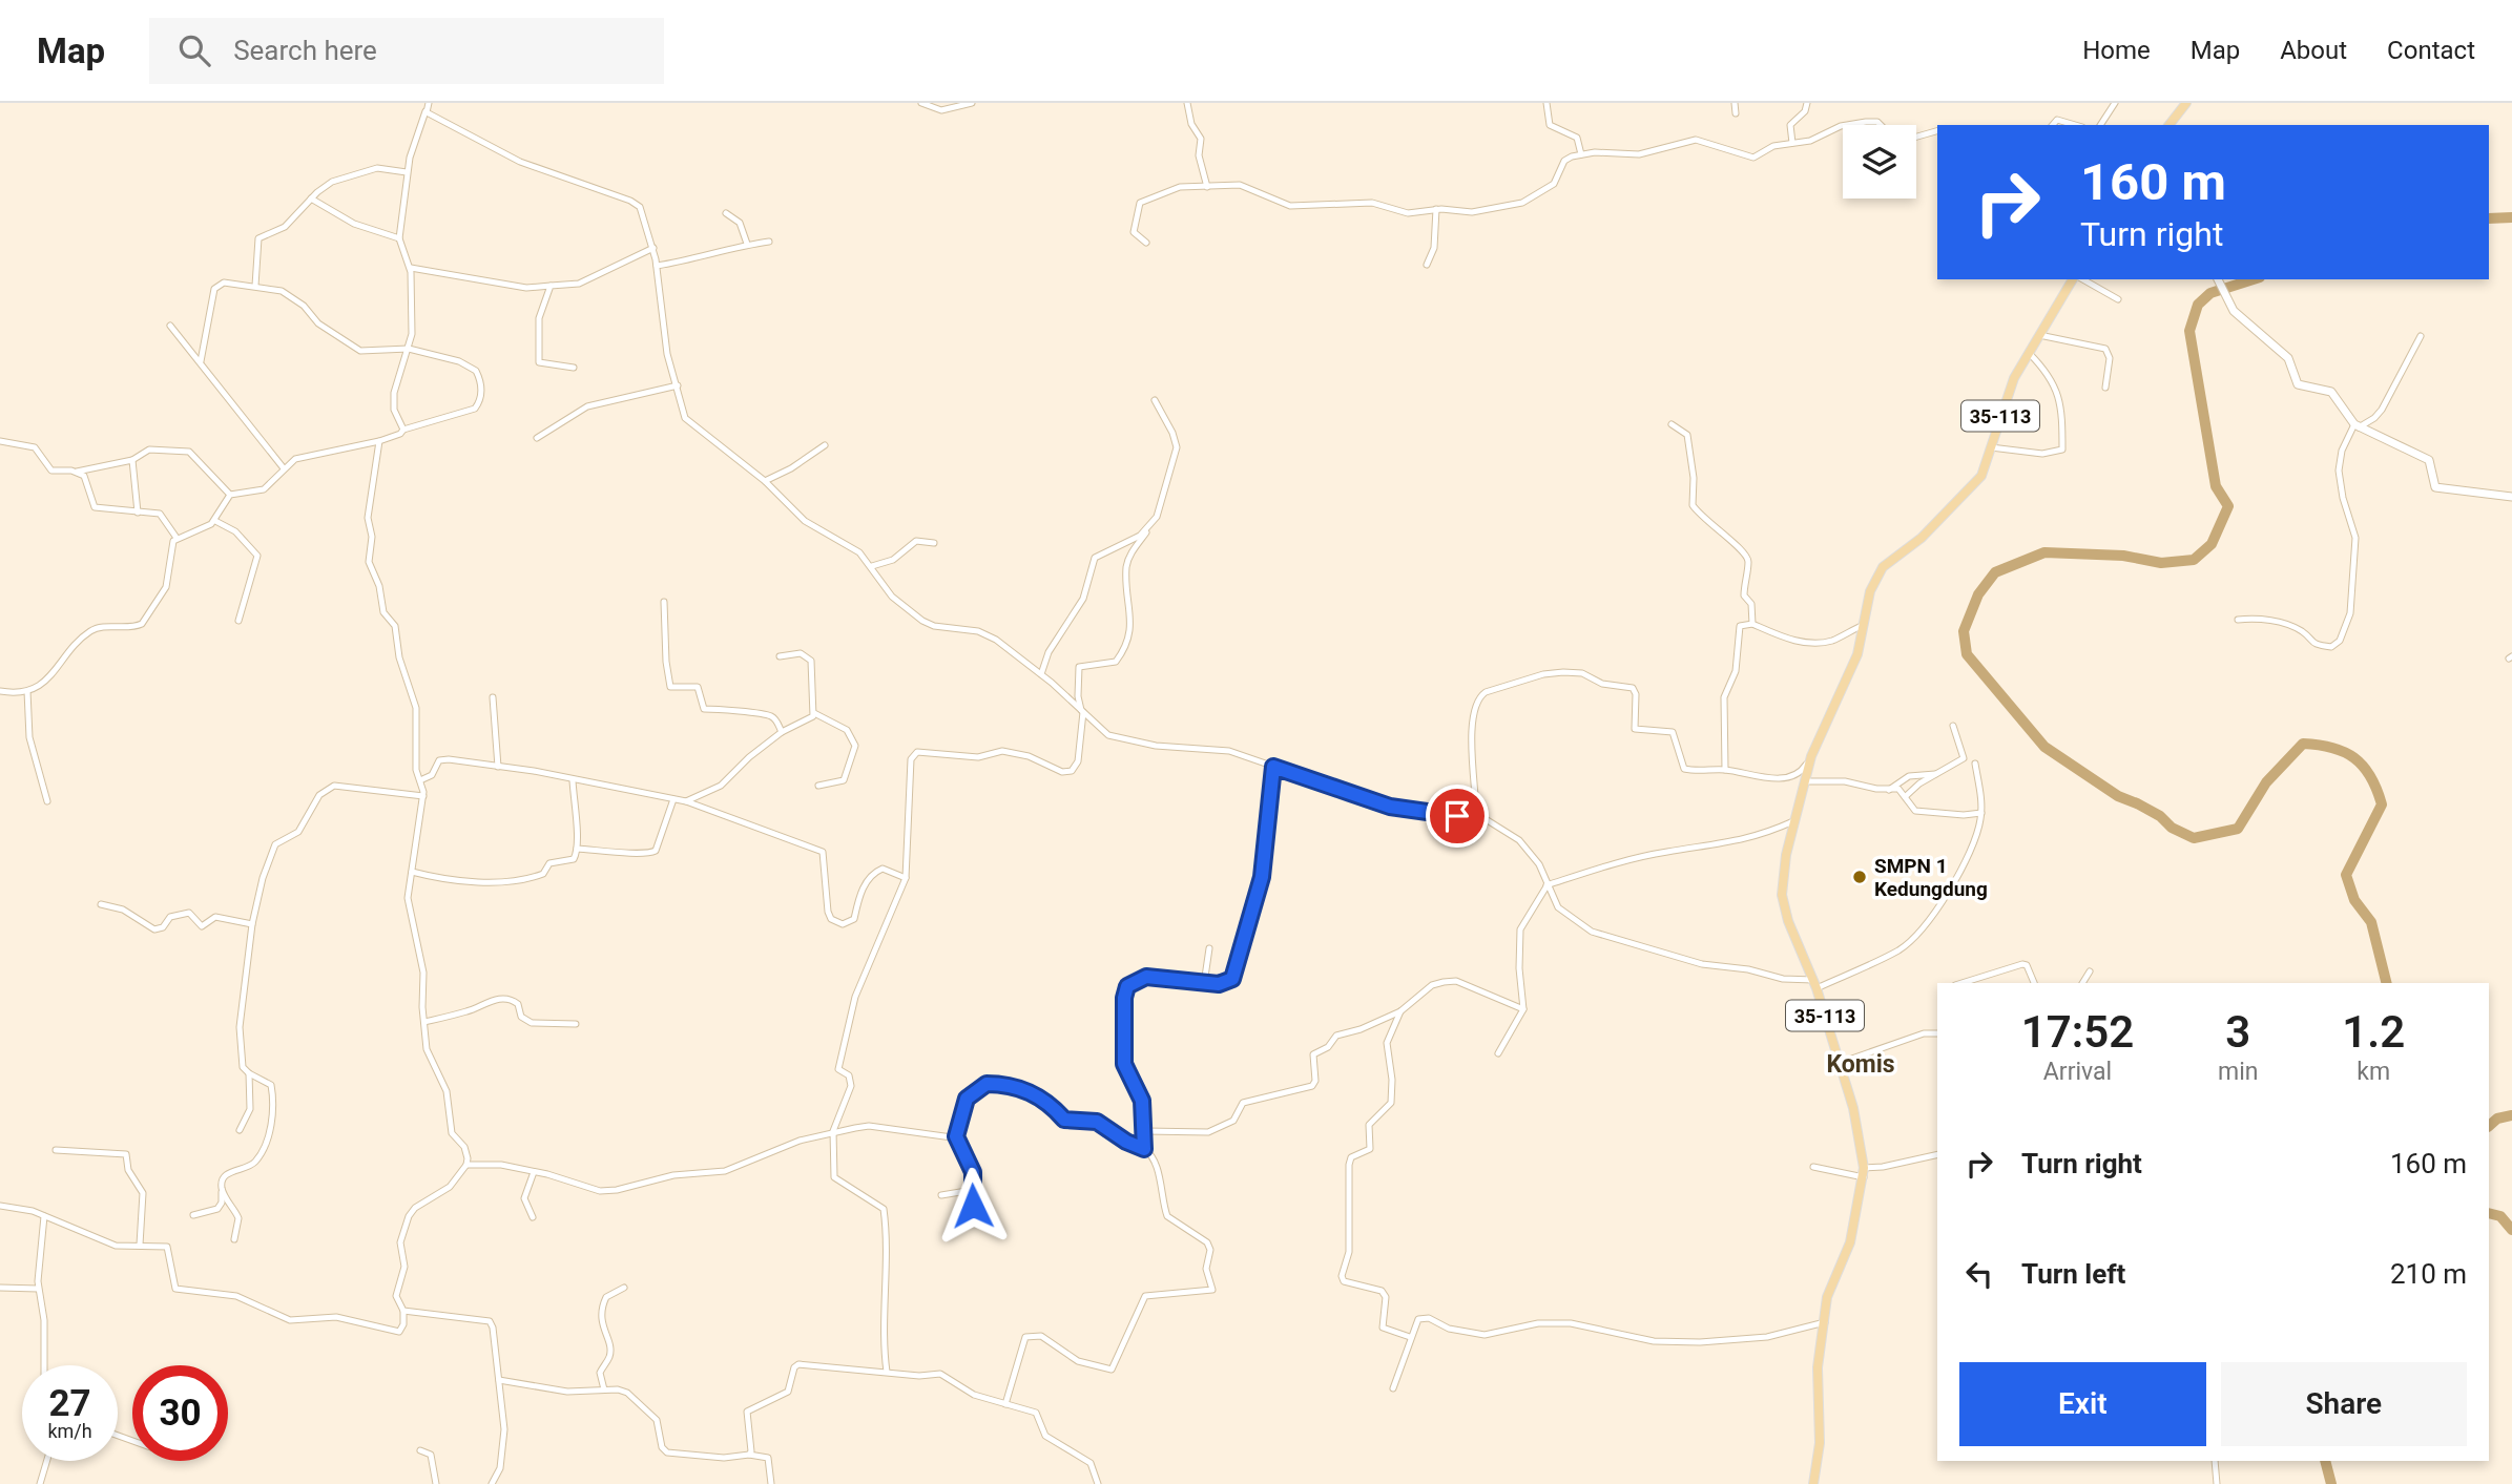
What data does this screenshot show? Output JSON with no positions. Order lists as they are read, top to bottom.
{
  "streets": {
    "main road": ["35-113"]
  },
  "districts": ["Komis"],
  "places": ["SMPN 1 Kedungdung"],
  "page": {
    "header": "Map",
    "search": "Search here",
    "nav": [
      "Home",
      "Map",
      "About",
      "Contact"
    ],
    "turn": ["160 m", "Turn right"],
    "eta": [
      "17:52",
      "Arrival",
      "3",
      "min",
      "1.2",
      "km"
    ],
    "list": [
      {
        "name": "Turn right",
        "value": "160 m"
      },
      {
        "name": "Turn left",
        "value": "210 m"
      }
    ],
    "buttons": ["Exit", "Share"],
    "speed": "27 km/h",
    "limit": "30"
  }
}
